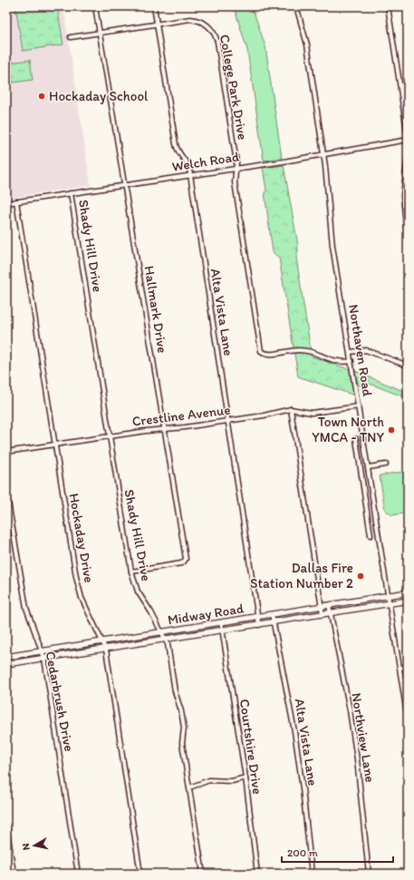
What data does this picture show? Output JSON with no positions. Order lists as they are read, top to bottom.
{
  "streets": {
    "main road": ["Midway Road"],
    "street": [
      "College Park Drive",
      "Welch Road",
      "Shady Hill Drive",
      "Hallmark Drive",
      "Alta Vista Lane",
      "Northaven Road",
      "Crestline Avenue",
      "Hockaday Drive",
      "Cedarbrush Drive",
      "Northview Lane",
      "Courtshire Drive"
    ]
  },
  "crossings": [
    ["College Park Drive", "Welch Road"],
    ["College Park Drive", "Hallmark Drive"],
    ["College Park Drive", "Alta Vista Lane"],
    ["College Park Drive", "Northaven Road"],
    ["Welch Road", "Shady Hill Drive"],
    ["Welch Road", "Hallmark Drive"],
    ["Welch Road", "Alta Vista Lane"],
    ["Welch Road", "Northaven Road"],
    ["Welch Road", "Hockaday Drive"],
    ["Shady Hill Drive", "Hallmark Drive"],
    ["Shady Hill Drive", "Crestline Avenue"],
    ["Shady Hill Drive", "Midway Road"],
    ["Hallmark Drive", "Crestline Avenue"],
    ["Alta Vista Lane", "Crestline Avenue"],
    ["Alta Vista Lane", "Midway Road"],
    ["Northaven Road", "Crestline Avenue"],
    ["Northaven Road", "Midway Road"],
    ["Crestline Avenue", "Hockaday Drive"],
    ["Hockaday Drive", "Midway Road"],
    ["Midway Road", "Cedarbrush Drive"],
    ["Midway Road", "Northview Lane"],
    ["Midway Road", "Courtshire Drive"]
  ],
  "places": ["Hockaday School", "Town North YMCA - TNY", "Dallas Fire Station Number 2"],
  "scale_bar": "200 m",
  "north": "left"
}
